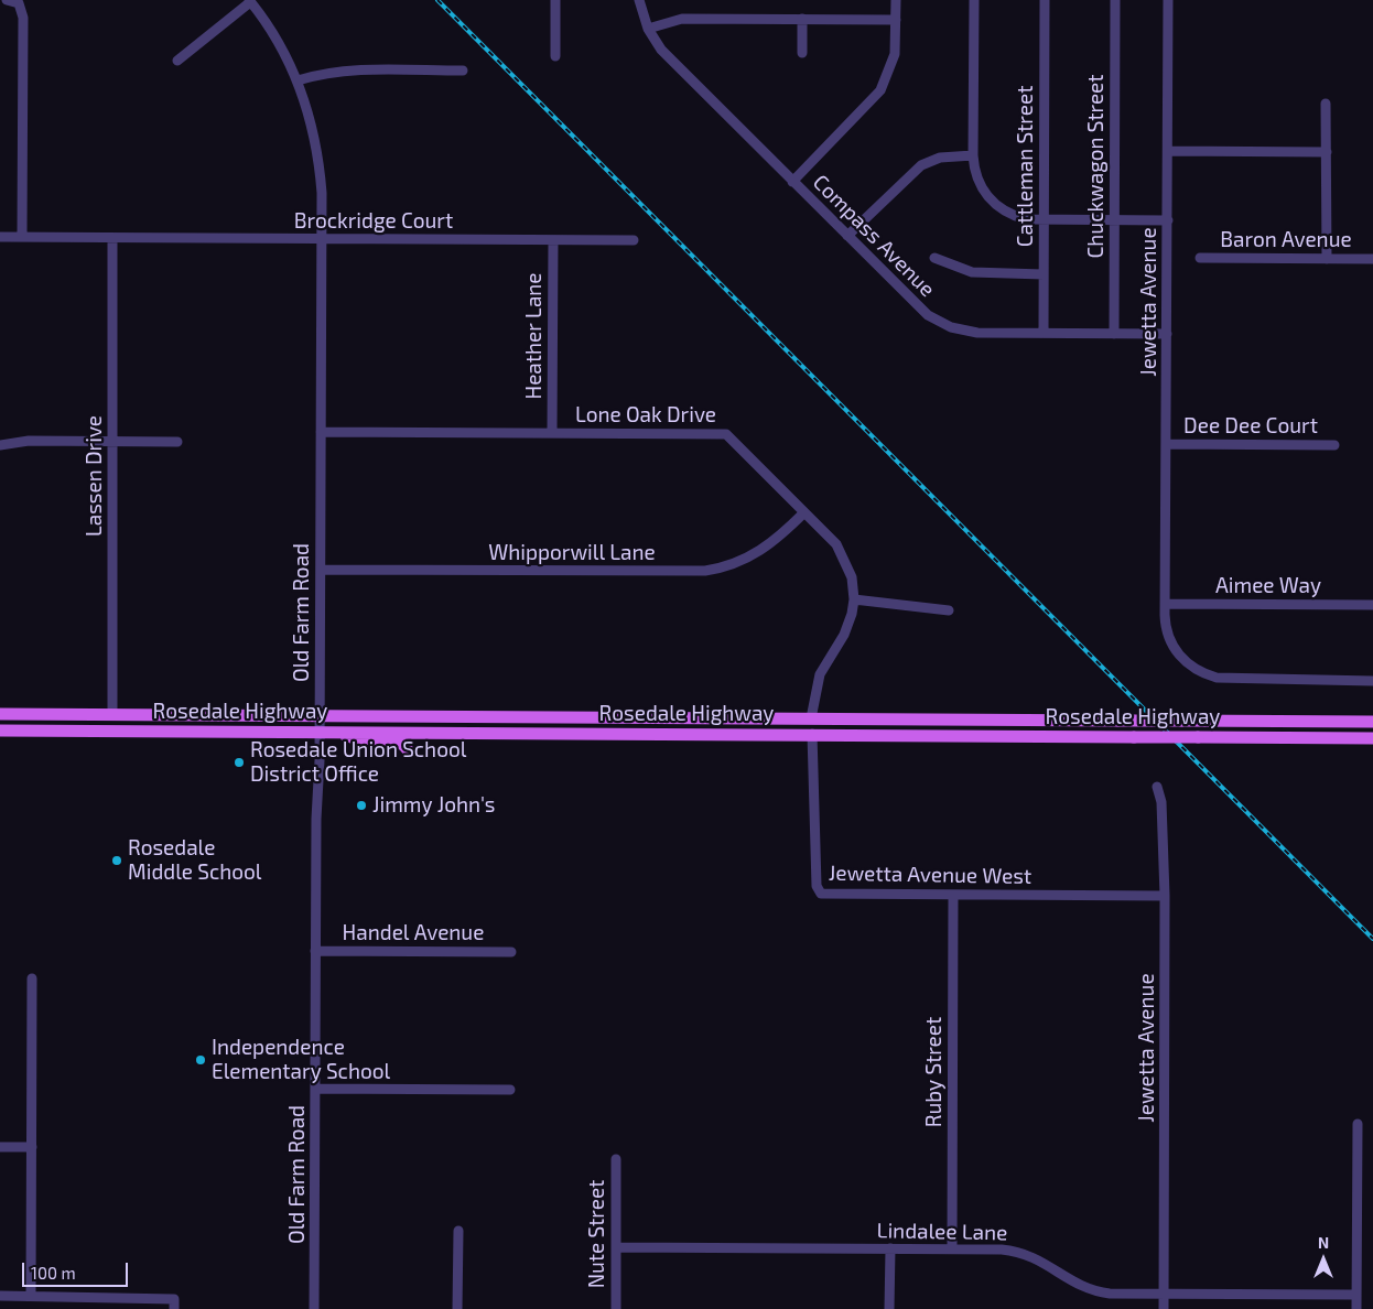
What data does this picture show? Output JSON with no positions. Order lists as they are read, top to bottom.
{
  "streets": {
    "main road": ["Rosedale Highway"],
    "street": [
      "Cattleman Street",
      "Chuckwagon Street",
      "Brockridge Court",
      "Compass Avenue",
      "Baron Avenue",
      "Jewetta Avenue",
      "Heather Lane",
      "Lone Oak Drive",
      "Dee Dee Court",
      "Lassen Drive",
      "Whipporwill Lane",
      "Aimee Way",
      "Old Farm Road",
      "Jewetta Avenue West",
      "Handel Avenue",
      "Ruby Street",
      "Lindalee Lane",
      "Nute Street"
    ]
  },
  "crossings": [
    ["Cattleman Street", "Compass Avenue"],
    ["Chuckwagon Street", "Compass Avenue"],
    ["Brockridge Court", "Heather Lane"],
    ["Brockridge Court", "Lassen Drive"],
    ["Brockridge Court", "Old Farm Road"],
    ["Compass Avenue", "Jewetta Avenue"],
    ["Jewetta Avenue", "Dee Dee Court"],
    ["Jewetta Avenue", "Aimee Way"],
    ["Jewetta Avenue", "Jewetta Avenue West"],
    ["Jewetta Avenue", "Lindalee Lane"],
    ["Heather Lane", "Lone Oak Drive"],
    ["Lone Oak Drive", "Whipporwill Lane"],
    ["Lone Oak Drive", "Old Farm Road"],
    ["Lone Oak Drive", "Rosedale Highway"],
    ["Lassen Drive", "Rosedale Highway"],
    ["Whipporwill Lane", "Old Farm Road"],
    ["Old Farm Road", "Rosedale Highway"],
    ["Old Farm Road", "Handel Avenue"],
    ["Rosedale Highway", "Jewetta Avenue West"],
    ["Jewetta Avenue West", "Ruby Street"],
    ["Ruby Street", "Lindalee Lane"],
    ["Lindalee Lane", "Nute Street"]
  ],
  "places": [
    "Rosedale Union School District Office",
    "Jimmy John's",
    "Rosedale Middle School",
    "Independence Elementary School"
  ],
  "scale_bar": "100 m",
  "north": "top"
}
